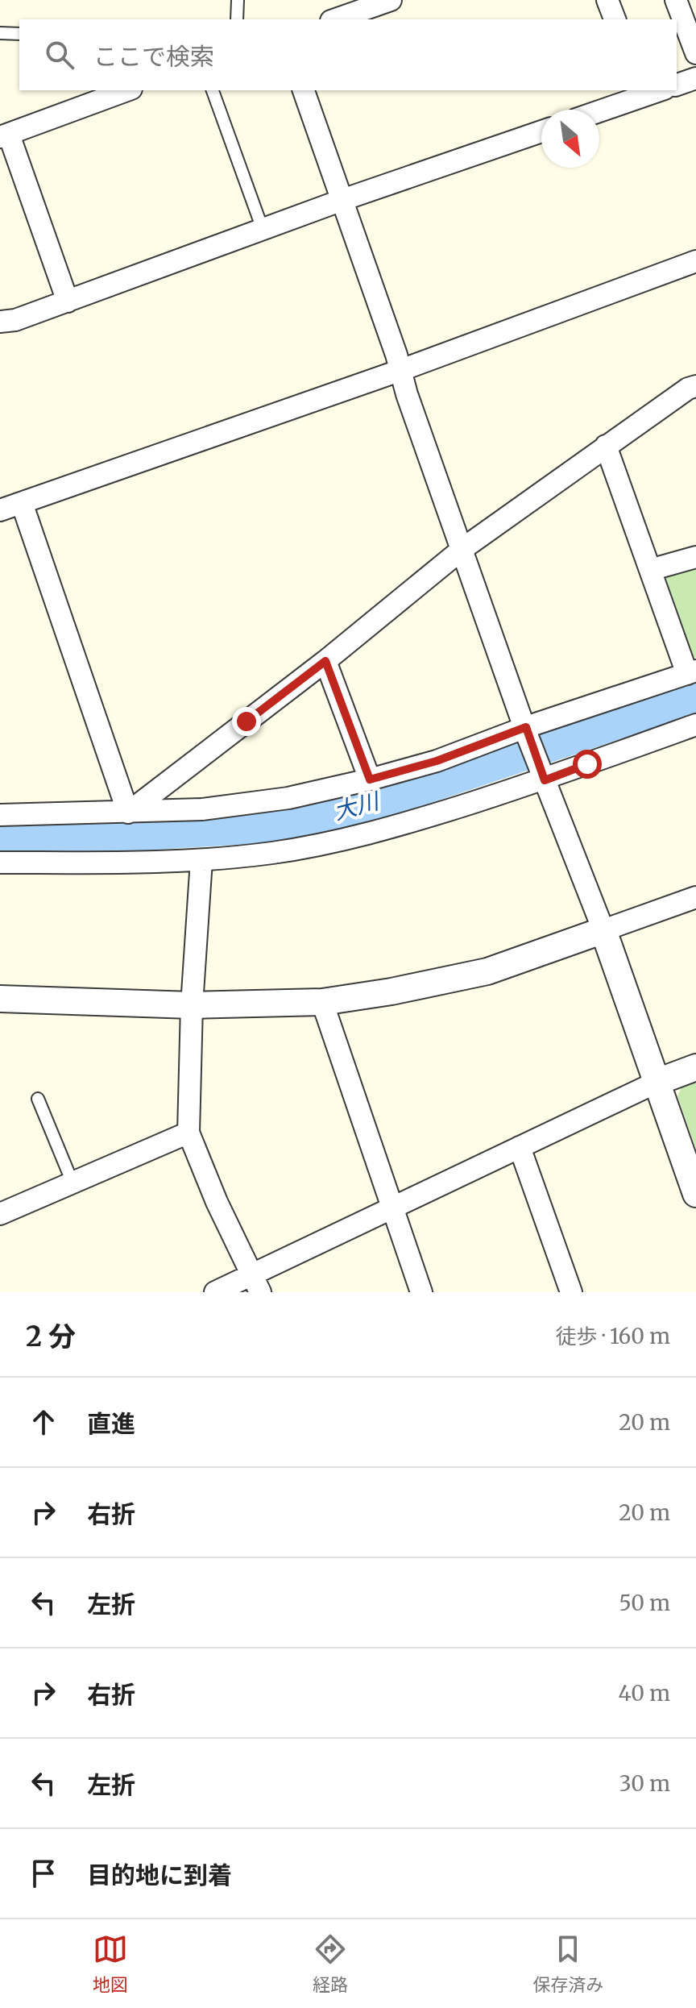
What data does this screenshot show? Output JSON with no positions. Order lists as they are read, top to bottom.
{
  "water": ["大川"],
  "north": "bottom right",
  "page": {
    "search": "ここで検索",
    "heading": ["2 分", "徒歩 · 160 m"],
    "list": [
      ["直進", "20 m"],
      ["右折", "20 m"],
      ["左折", "50 m"],
      ["右折", "40 m"],
      ["左折", "30 m"],
      "目的地に到着"
    ],
    "nav": ["地図", "経路", "保存済み"]
  }
}
